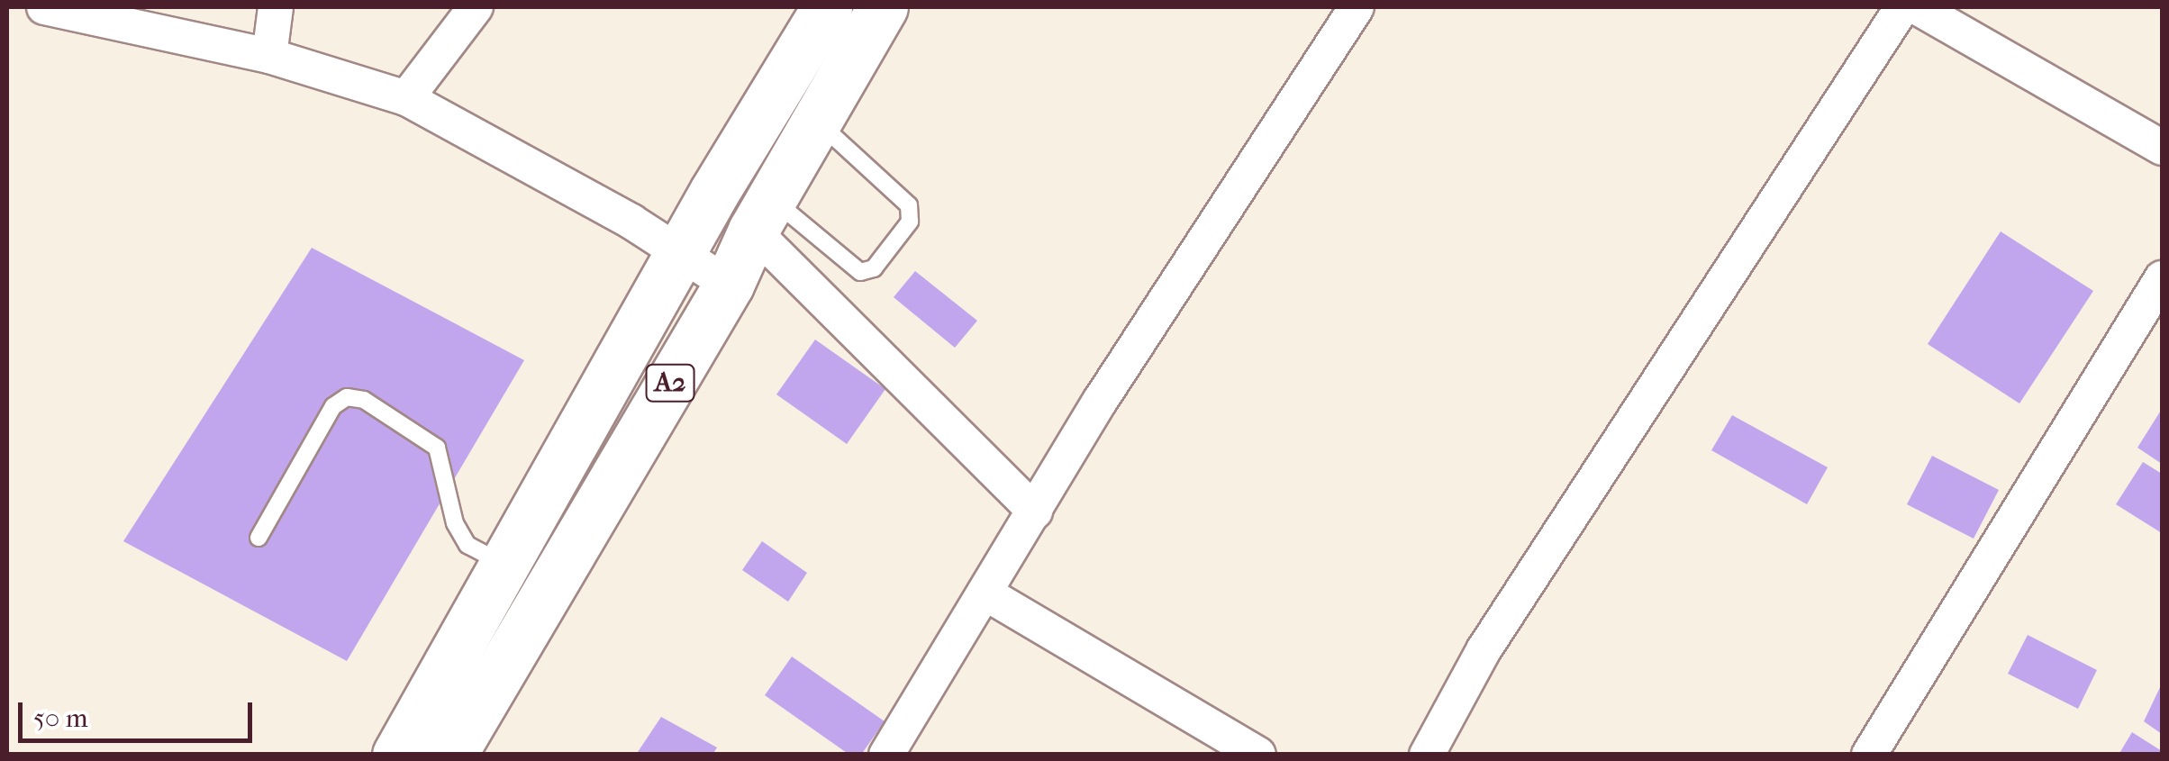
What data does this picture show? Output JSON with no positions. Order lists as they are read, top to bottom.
{
  "streets": {
    "highway": ["A2"]
  },
  "scale_bar": "50 m"
}
